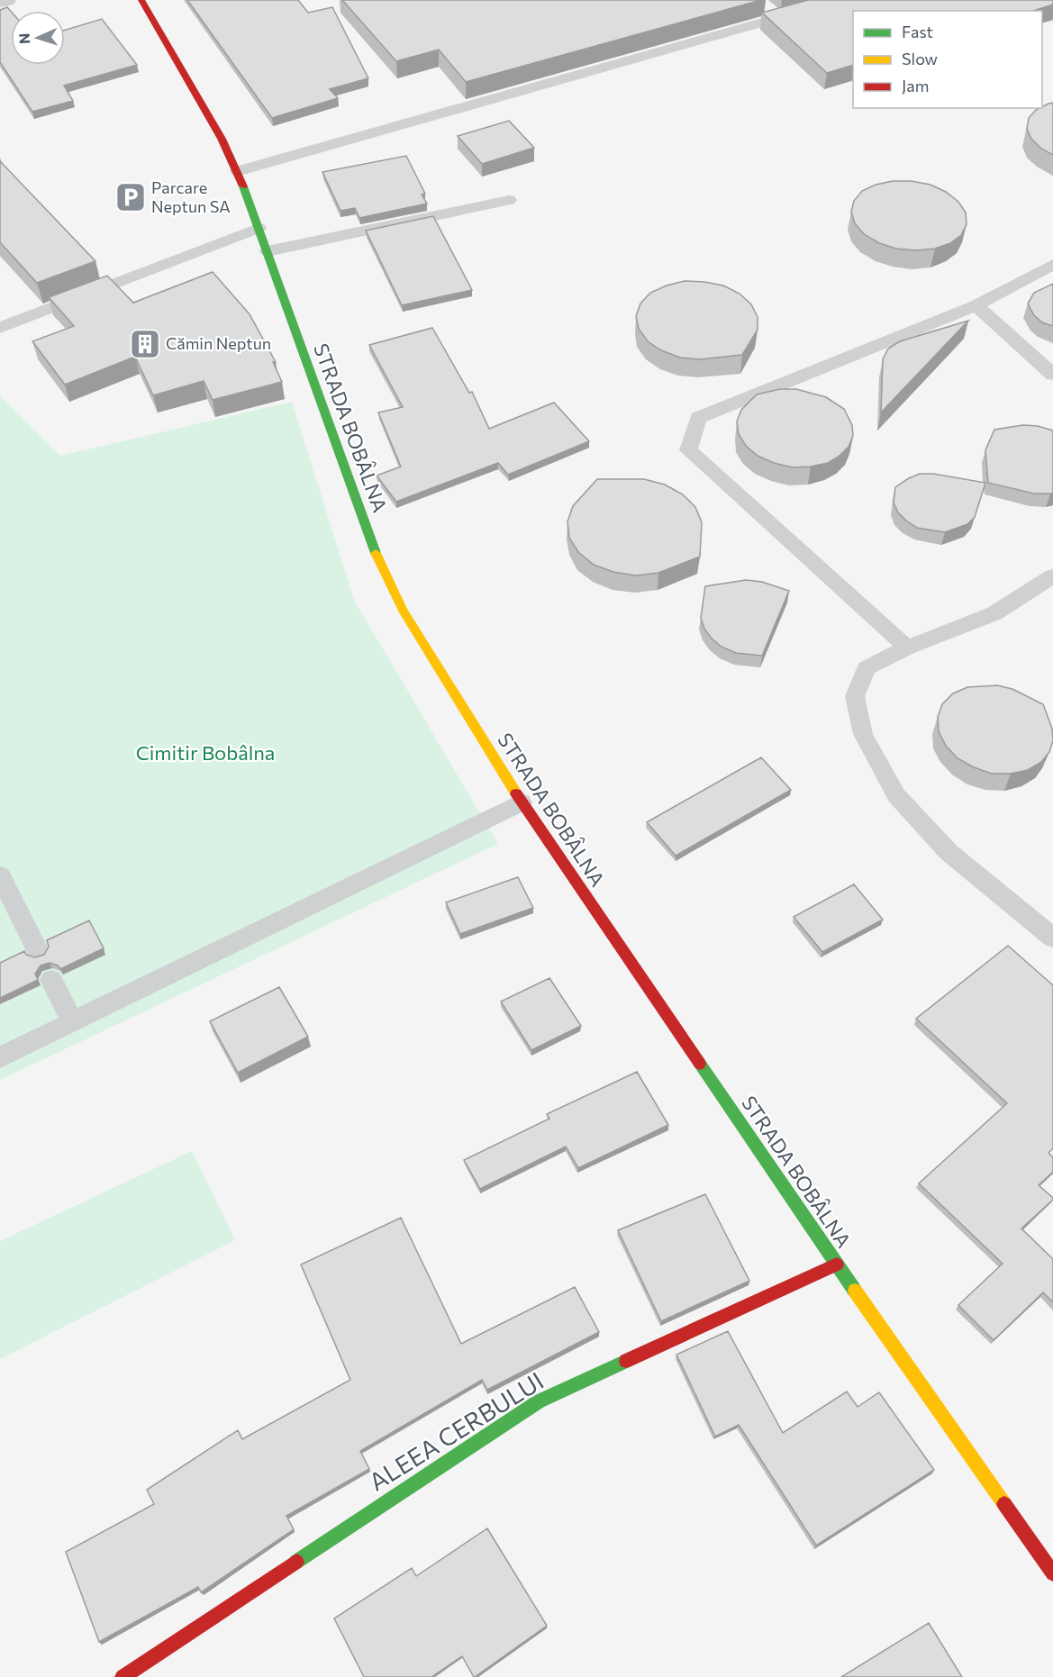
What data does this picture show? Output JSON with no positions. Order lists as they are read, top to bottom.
{
  "streets": {
    "main road": ["STRADA BOBÂLNA", "ALEEA CERBULUI"]
  },
  "crossings": [
    ["STRADA BOBÂLNA", "ALEEA CERBULUI"]
  ],
  "parks": ["Cimitir Bobâlna"],
  "places": {
    "parking": ["Parcare Neptun SA"],
    "building": ["Cămin Neptun"]
  },
  "legend": ["Fast", "Slow", "Jam"],
  "north": "left"
}
